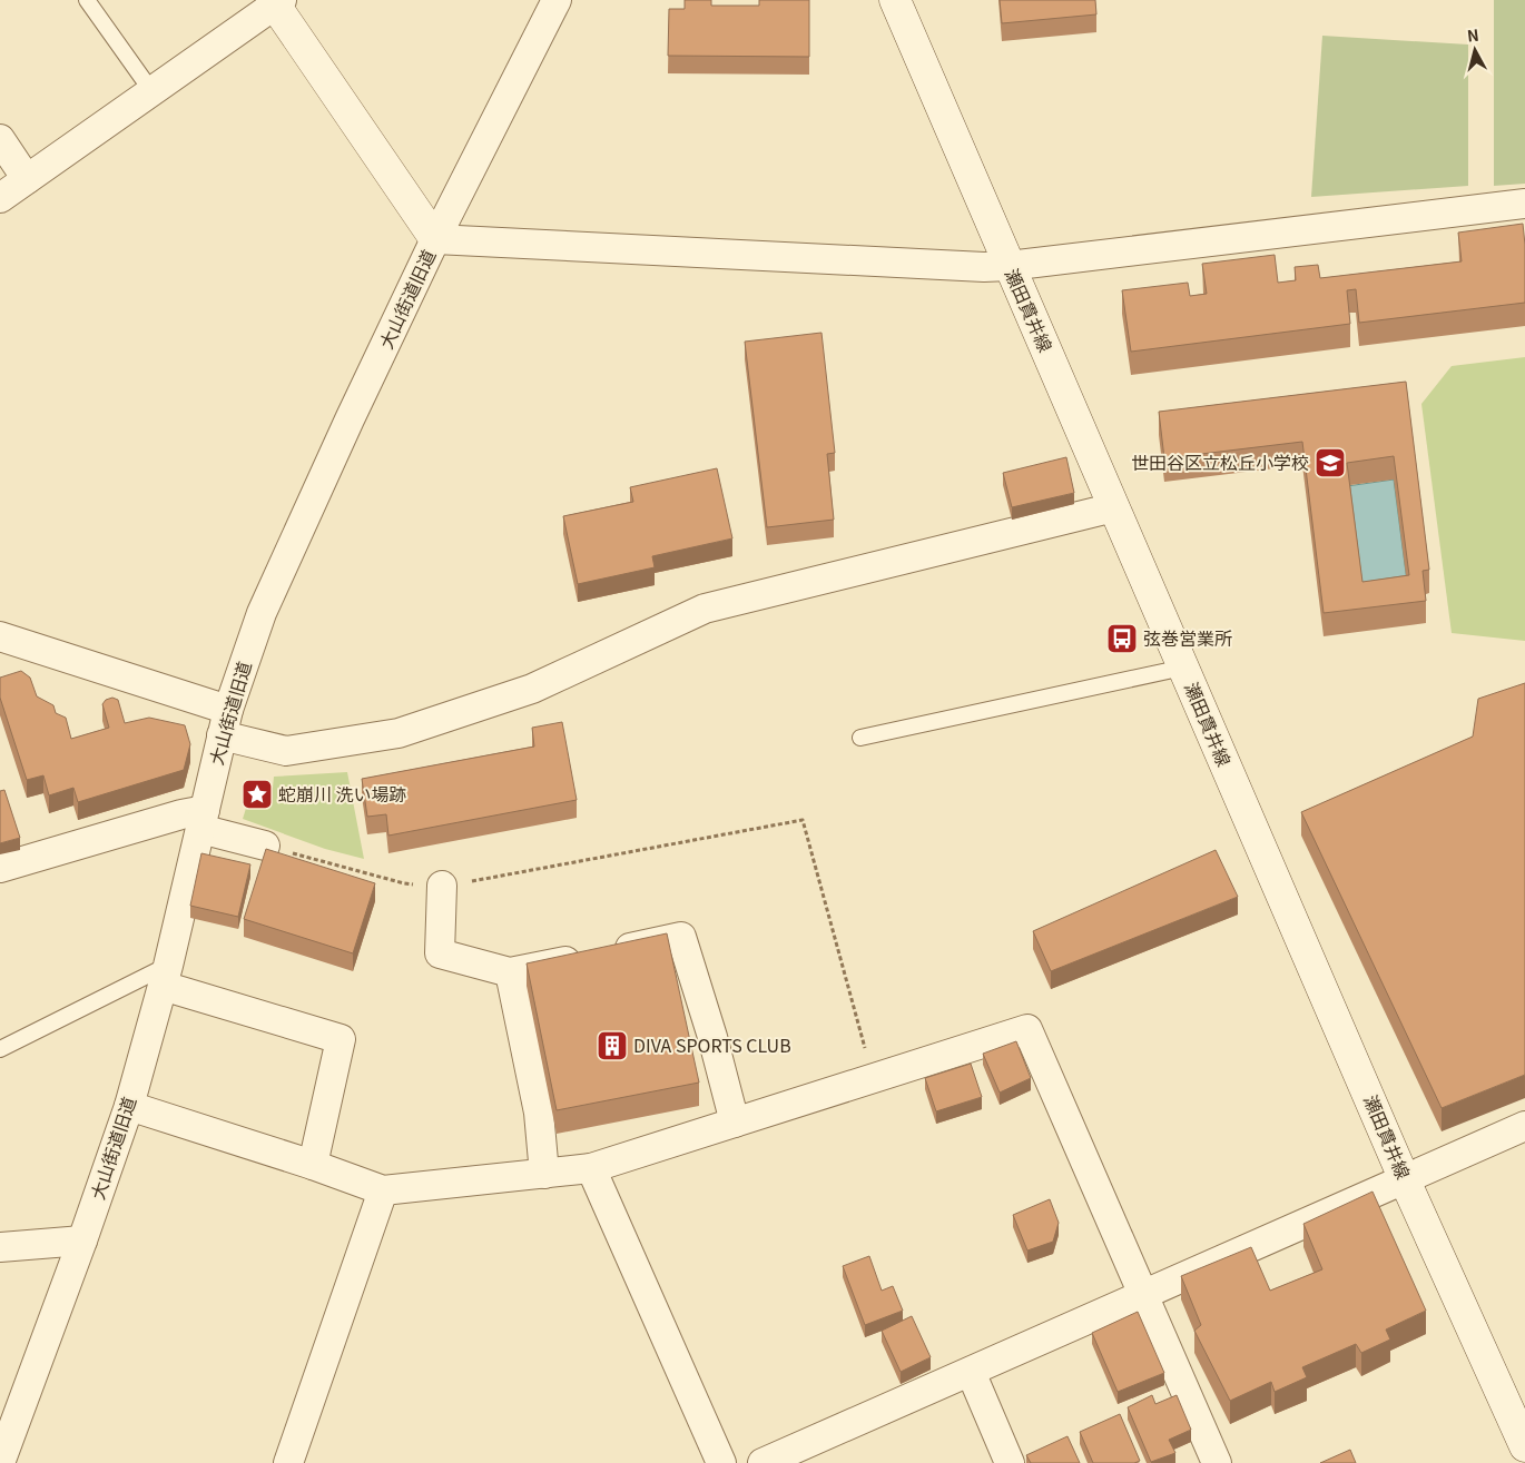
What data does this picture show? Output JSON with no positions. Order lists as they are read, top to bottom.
{
  "streets": {
    "main road": ["瀬田貫井線"],
    "street": ["大山街道旧道"]
  },
  "places": {
    "school or university": ["世田谷区立松丘小学校"],
    "bus stop": ["弦巻営業所"],
    "place": ["蛇崩川 洗い場跡"],
    "building": ["DIVA SPORTS CLUB"]
  },
  "north": "top"
}
